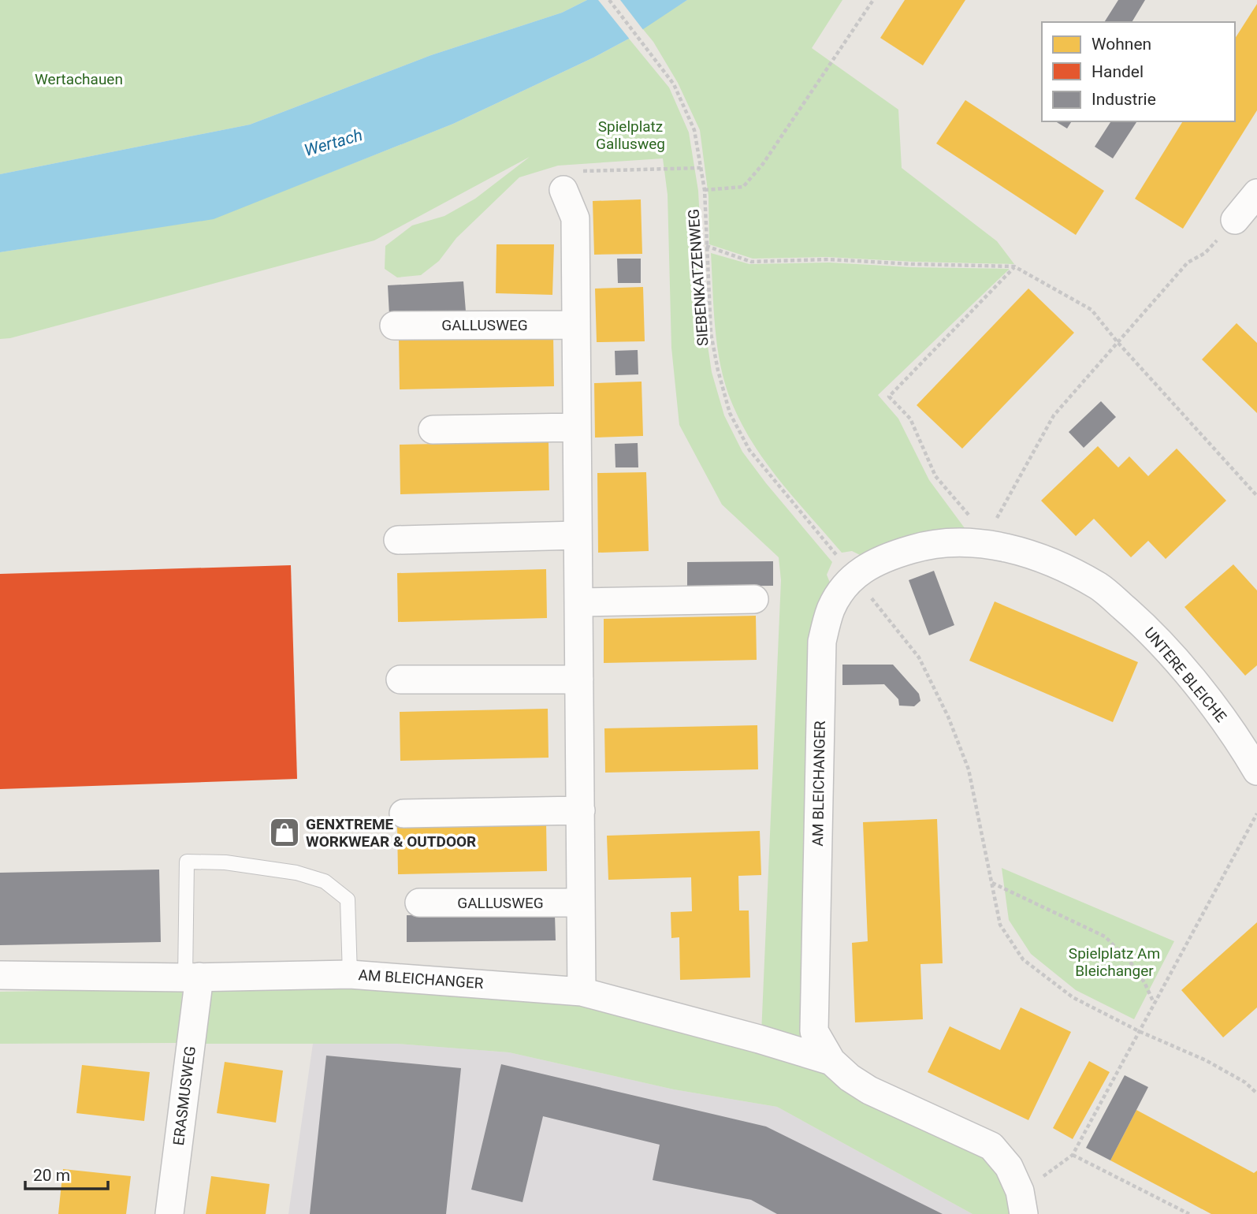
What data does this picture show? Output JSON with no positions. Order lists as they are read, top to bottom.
{
  "streets": {
    "street": [
      "GALLUSWEG",
      "UNTERE BLEICHE",
      "AM BLEICHANGER",
      "ERASMUSWEG"
    ],
    "path": ["SIEBENKATZENWEG"]
  },
  "crossings": [
    ["SIEBENKATZENWEG", "UNTERE BLEICHE"],
    ["SIEBENKATZENWEG", "AM BLEICHANGER"],
    ["UNTERE BLEICHE", "AM BLEICHANGER"],
    ["AM BLEICHANGER", "ERASMUSWEG"]
  ],
  "water": ["Wertach"],
  "parks": ["Wertachauen", "Spielplatz Gallusweg", "Spielplatz Am Bleichanger"],
  "places": {
    "shop": ["GENXTREME WORKWEAR & OUTDOOR"]
  },
  "legend": ["Wohnen", "Handel", "Industrie"],
  "scale_bar": "20 m"
}
